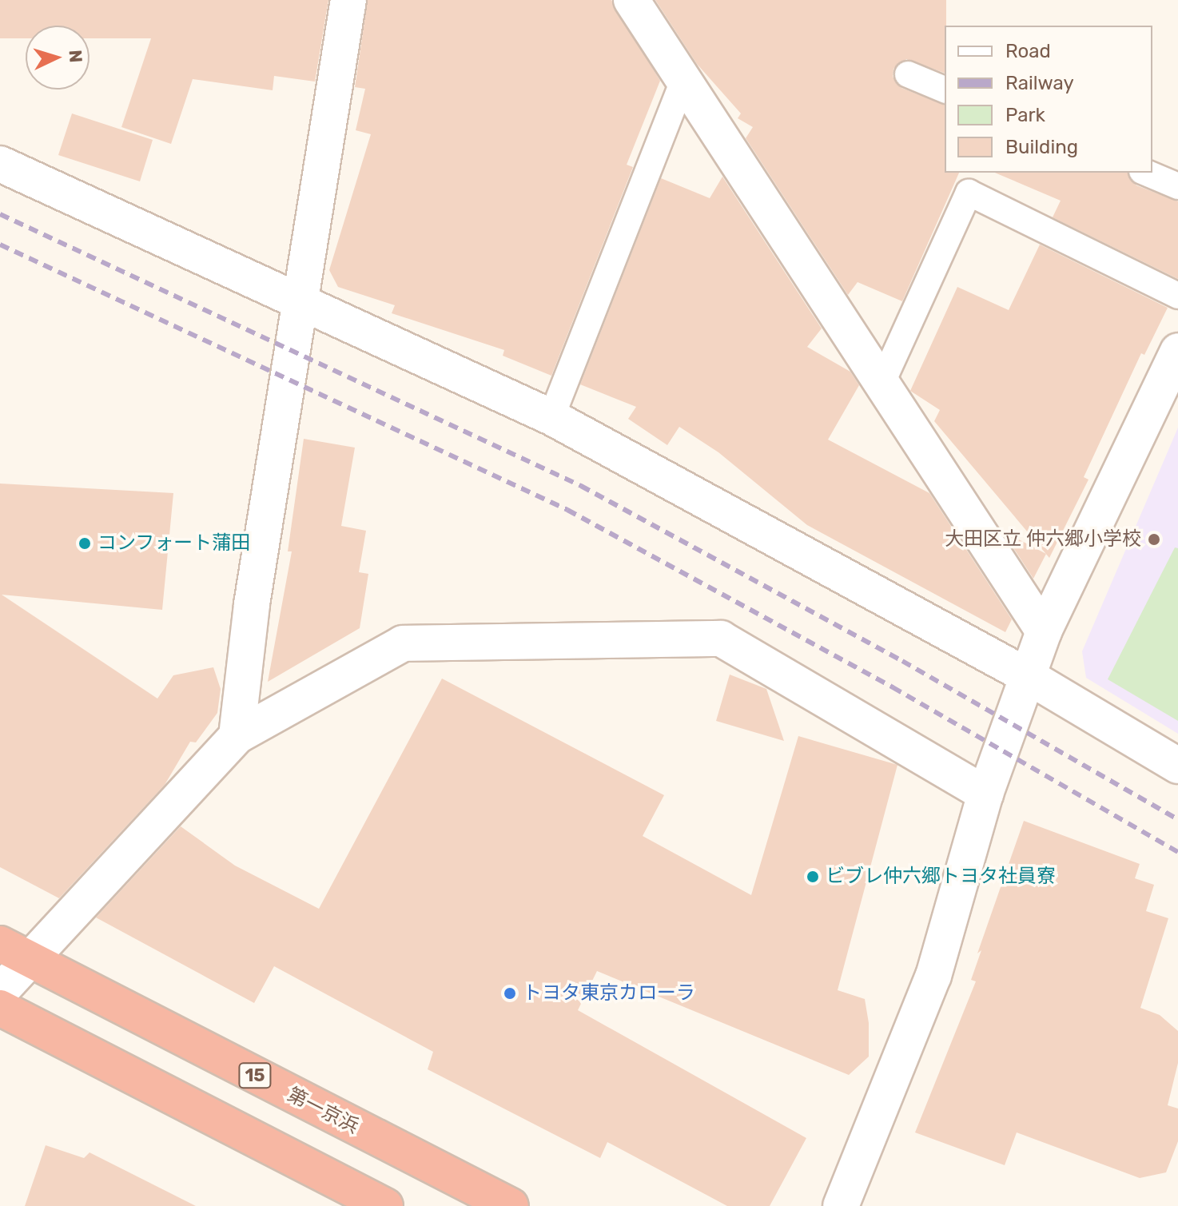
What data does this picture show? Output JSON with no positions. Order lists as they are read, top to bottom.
{
  "streets": {
    "highway": ["15", "第一京浜"]
  },
  "places": [
    "大田区立 仲六郷小学校",
    "コンフォート蒲田",
    "ビブレ仲六郷トヨタ社員寮",
    "トヨタ東京カローラ"
  ],
  "legend": [
    "Road",
    "Railway",
    "Park",
    "Building"
  ],
  "north": "right"
}
